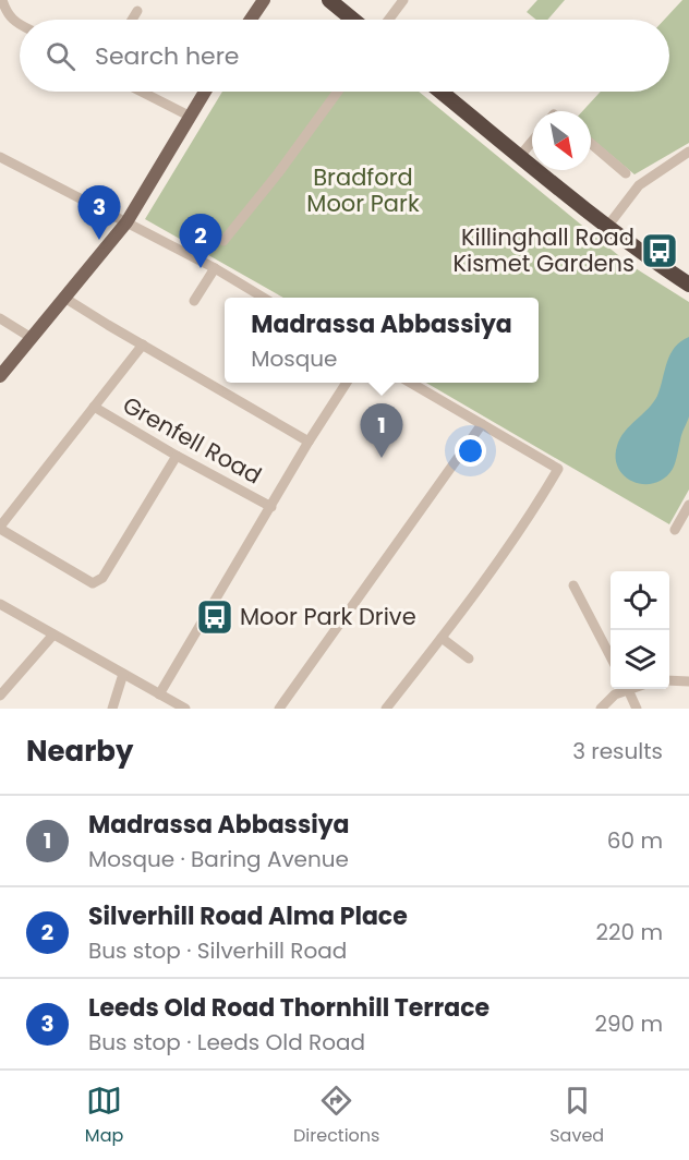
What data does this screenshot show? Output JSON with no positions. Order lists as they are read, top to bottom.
{
  "streets": {
    "street": ["Grenfell Road"]
  },
  "parks": ["Bradford Moor Park"],
  "places": {
    "bus stop": ["Killinghall Road Kismet Gardens", "Moor Park Drive"]
  },
  "north": "bottom right",
  "page": {
    "search": "Search here",
    "pins": ["3", "2", "1"],
    "popup": ["Madrassa Abbassiya", "Mosque"],
    "heading": ["Nearby", "3 results"],
    "list": [
      {
        "mark": "1",
        "name": "Madrassa Abbassiya",
        "note": "Mosque · Baring Avenue",
        "value": "60 m"
      },
      {
        "mark": "2",
        "name": "Silverhill Road Alma Place",
        "note": "Bus stop · Silverhill Road",
        "value": "220 m"
      },
      {
        "mark": "3",
        "name": "Leeds Old Road Thornhill Terrace",
        "note": "Bus stop · Leeds Old Road",
        "value": "290 m"
      }
    ],
    "nav": ["Map", "Directions", "Saved"]
  }
}
